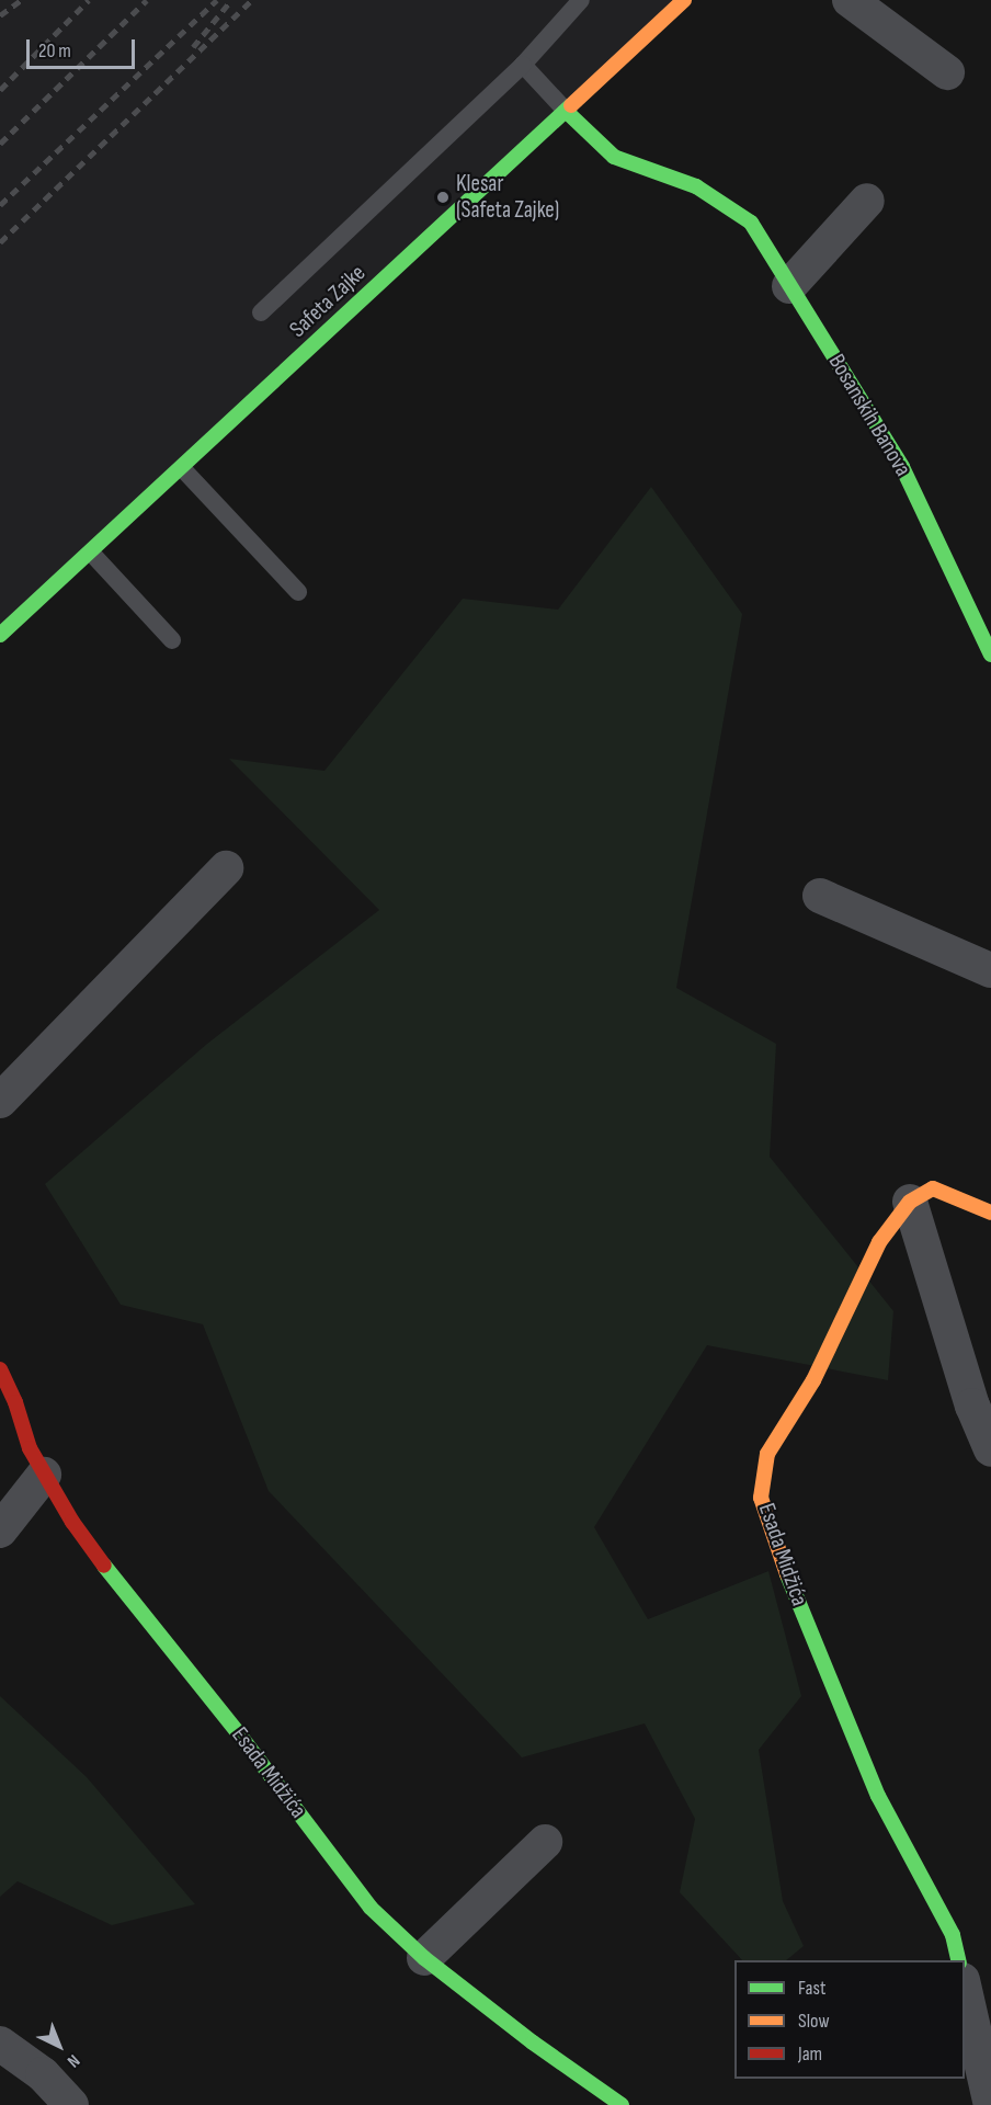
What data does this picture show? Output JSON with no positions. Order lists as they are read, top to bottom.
{
  "streets": {
    "street": ["Safeta Zajke", "Bosanskih Banova", "Esada Midžića"]
  },
  "crossings": [
    ["Safeta Zajke", "Bosanskih Banova"]
  ],
  "places": ["Klesar (Safeta Zajke)"],
  "legend": ["Fast", "Slow", "Jam"],
  "scale_bar": "20 m",
  "north": "bottom right"
}
